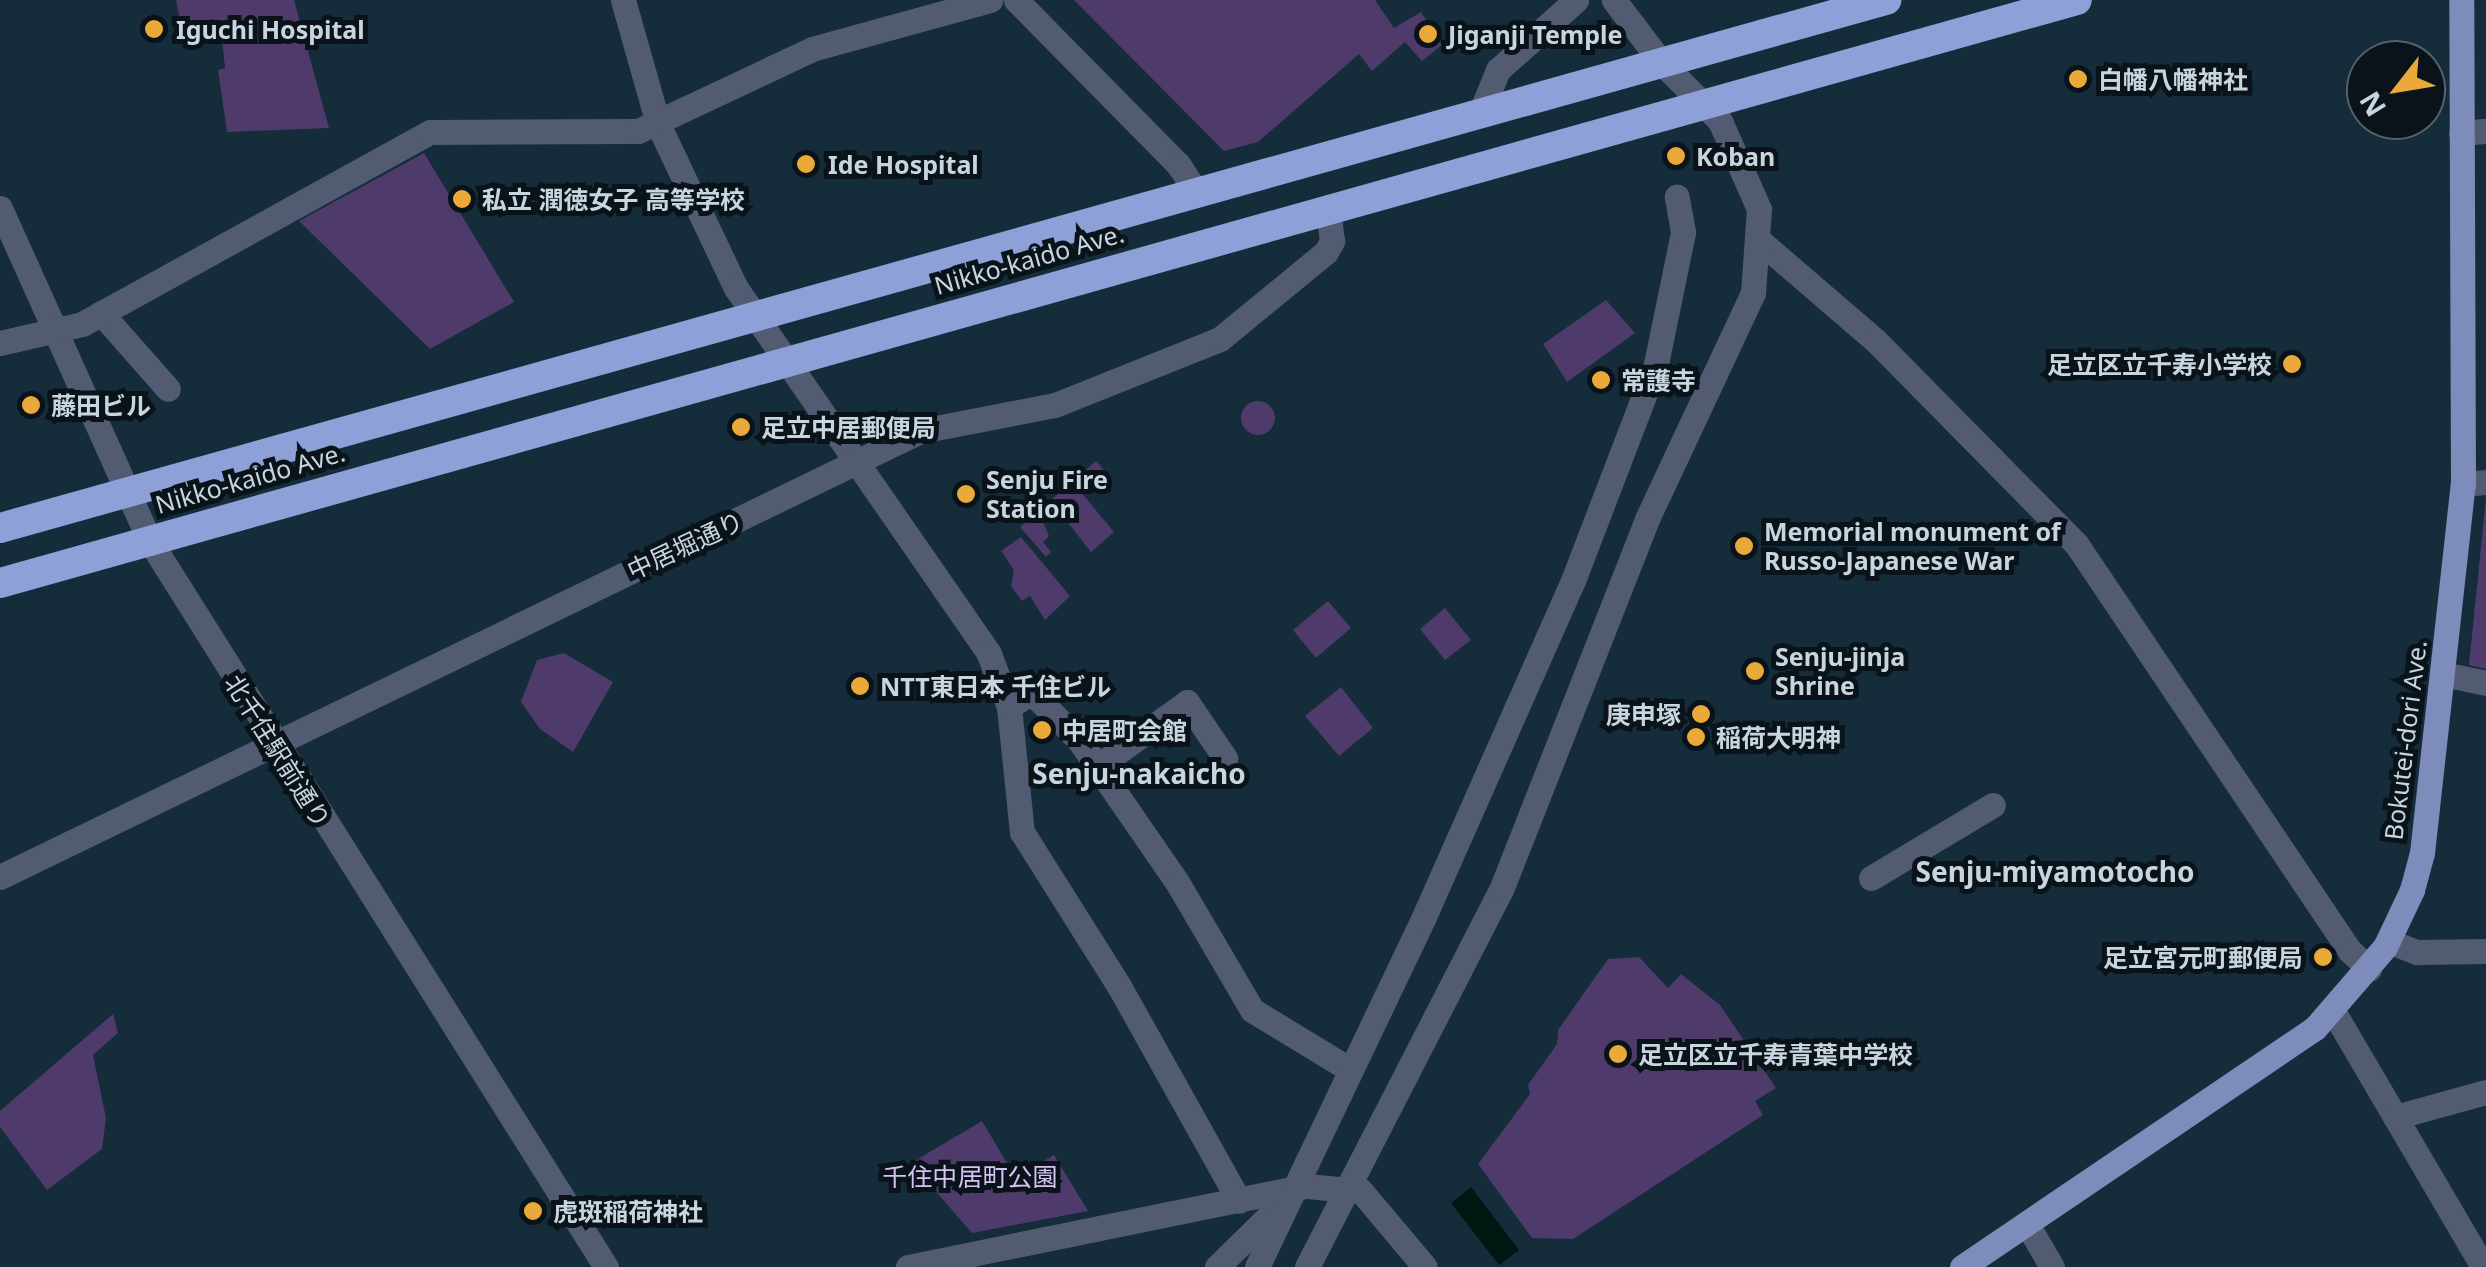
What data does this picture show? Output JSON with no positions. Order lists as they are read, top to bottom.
{
  "streets": {
    "highway": ["Nikko-kaido Ave."],
    "main road": ["Bokutei-dori Ave."],
    "street": ["中居堀通り", "北千住駅前通り"]
  },
  "crossings": [
    ["Nikko-kaido Ave.", "中居堀通り"],
    ["Nikko-kaido Ave.", "北千住駅前通り"],
    ["中居堀通り", "北千住駅前通り"]
  ],
  "districts": ["Senju-nakaicho", "Senju-miyamotocho"],
  "parks": ["千住中居町公園"],
  "places": [
    "Iguchi Hospital",
    "Jiganji Temple",
    "白幡八幡神社",
    "Koban",
    "Ide Hospital",
    "私立 潤徳女子 高等学校",
    "足立区立千寿小学校",
    "常護寺",
    "藤田ビル",
    "足立中居郵便局",
    "Senju Fire Station",
    "Memorial monument of Russo-Japanese War",
    "Senju-jinja Shrine",
    "NTT東日本 千住ビル",
    "庚申塚",
    "中居町会館",
    "稲荷大明神",
    "足立宮元町郵便局",
    "足立区立千寿青葉中学校",
    "虎斑稲荷神社"
  ],
  "north": "bottom left"
}
